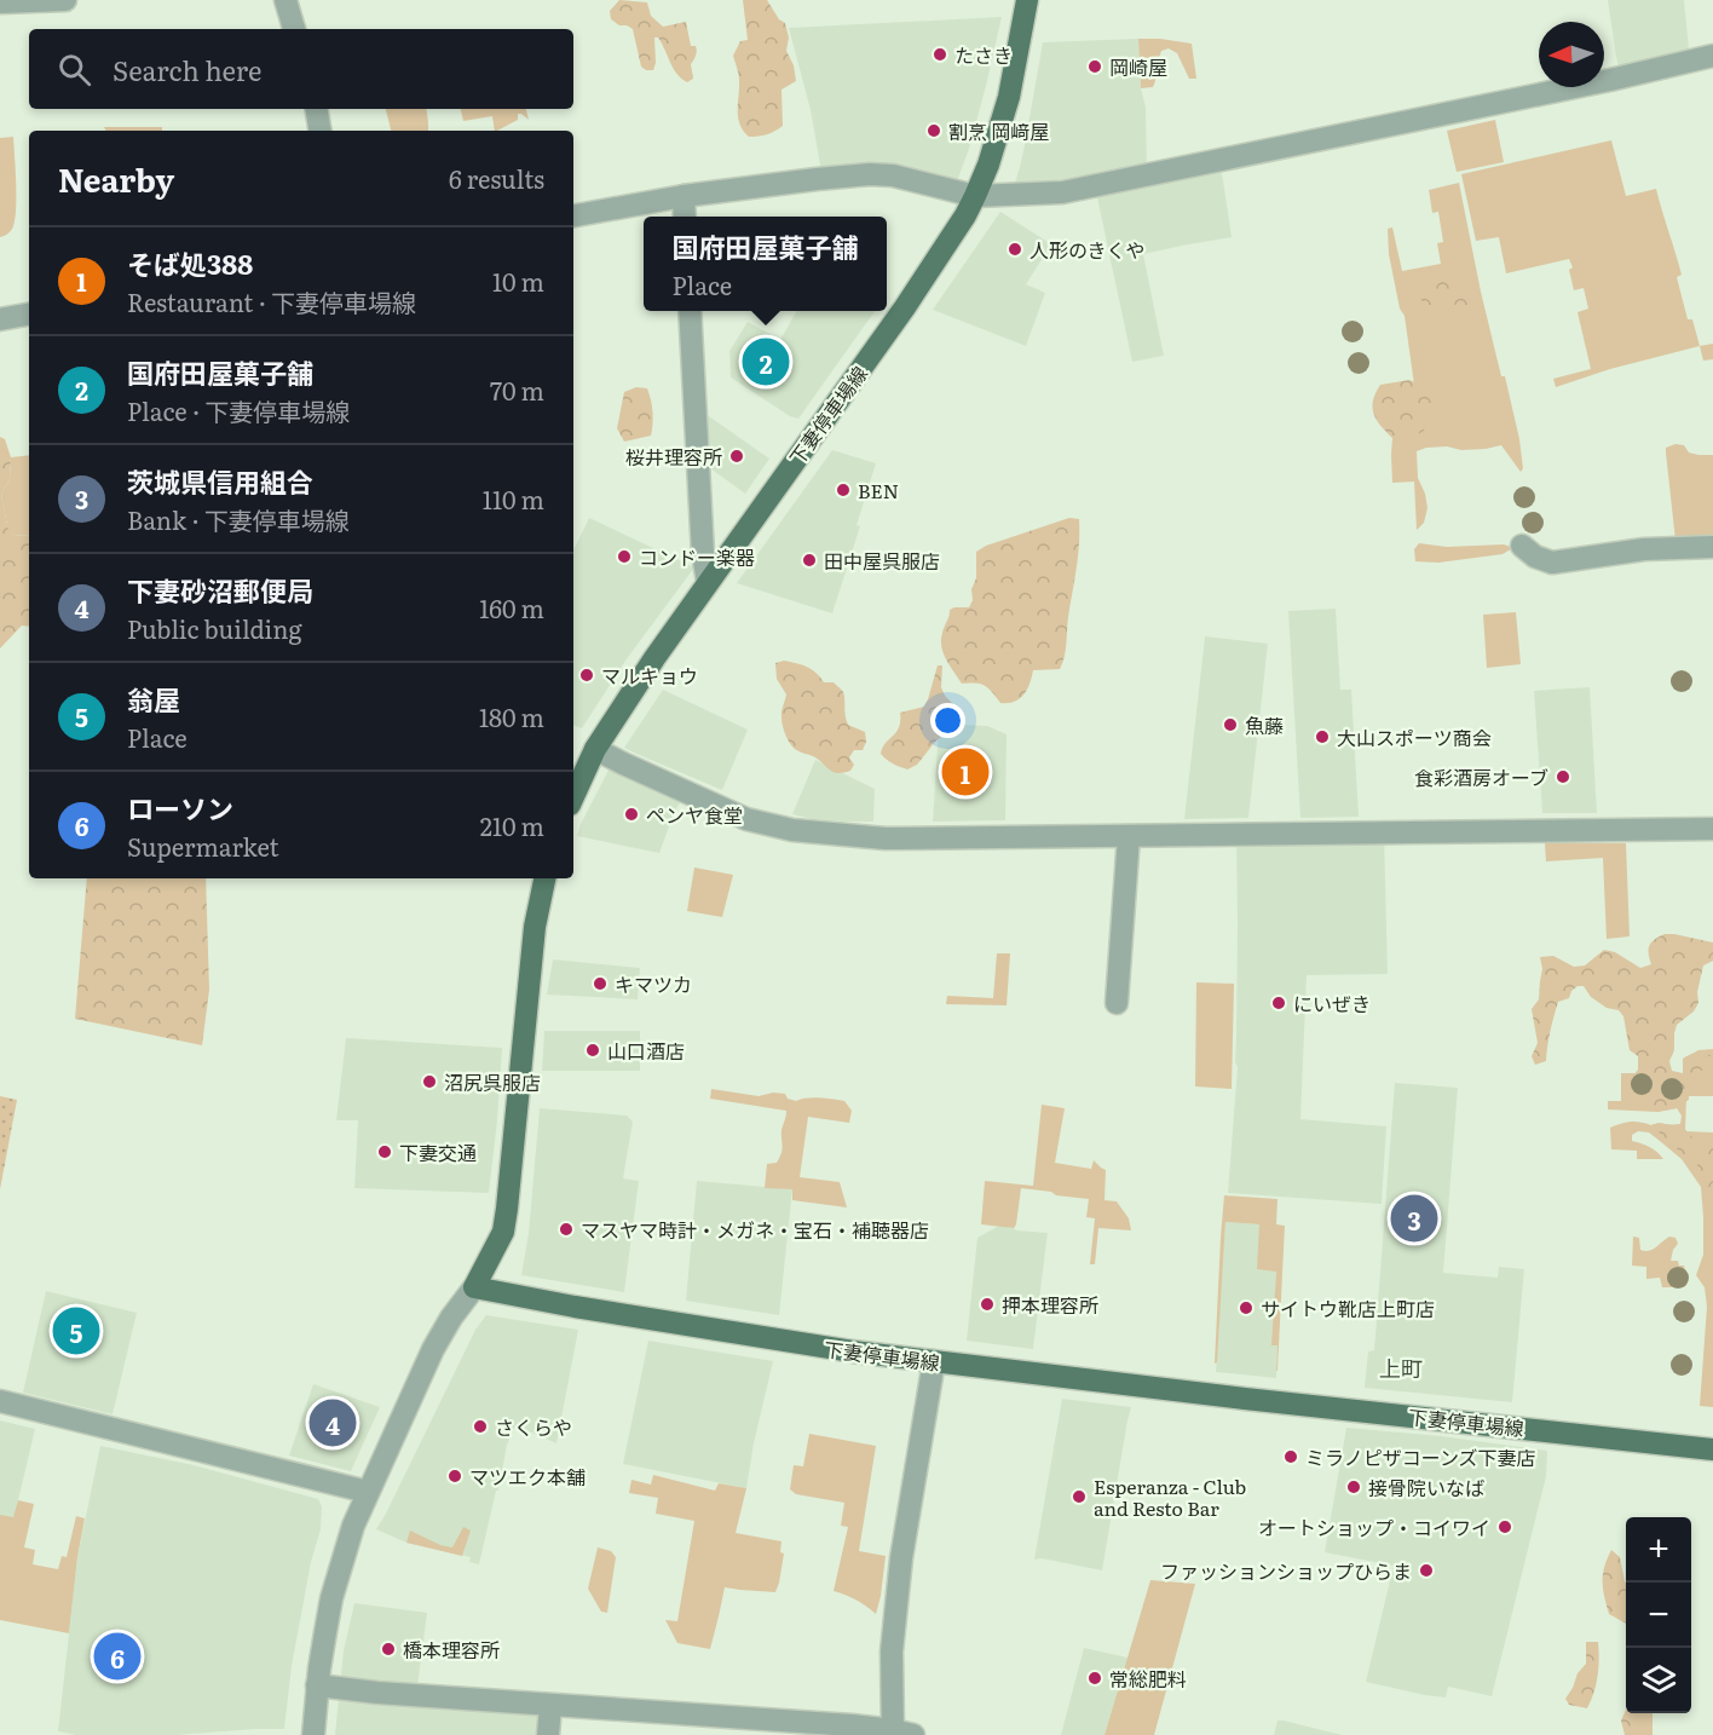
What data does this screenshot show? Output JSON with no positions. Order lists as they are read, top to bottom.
{
  "streets": {
    "main road": ["下妻停車場線"]
  },
  "districts": ["上町"],
  "places": [
    "たさき",
    "岡崎屋",
    "割烹 岡﨑屋",
    "人形のきくや",
    "桜井理容所",
    "BEN",
    "コンドー楽器",
    "田中屋呉服店",
    "マルキョウ",
    "魚藤",
    "大山スポーツ商会",
    "食彩酒房オーブ",
    "ペンヤ食堂",
    "キマツカ",
    "にいぜき",
    "山口酒店",
    "沼尻呉服店",
    "下妻交通",
    "マスヤマ時計・メガネ・宝石・補聴器店",
    "押本理容所",
    "サイトウ靴店上町店",
    "さくらや",
    "ミラノピザコーンズ下妻店",
    "マツエク本舗",
    "接骨院いなば",
    "Esperanza - Club and Resto Bar",
    "オートショップ・コイワイ",
    "ファッションショップひらま",
    "橋本理容所",
    "常総肥料"
  ],
  "north": "left",
  "page": {
    "search": "Search here",
    "heading": ["Nearby", "6 results"],
    "popup": ["国府田屋菓子舗", "Place"],
    "list": [
      {
        "mark": "1",
        "name": "そば処388",
        "note": "Restaurant · 下妻停車場線",
        "value": "10 m"
      },
      {
        "mark": "2",
        "name": "国府田屋菓子舗",
        "note": "Place · 下妻停車場線",
        "value": "70 m"
      },
      {
        "mark": "3",
        "name": "茨城県信用組合",
        "note": "Bank · 下妻停車場線",
        "value": "110 m"
      },
      {
        "mark": "4",
        "name": "下妻砂沼郵便局",
        "note": "Public building",
        "value": "160 m"
      },
      {
        "mark": "5",
        "name": "翁屋",
        "note": "Place",
        "value": "180 m"
      },
      {
        "mark": "6",
        "name": "ローソン",
        "note": "Supermarket",
        "value": "210 m"
      }
    ],
    "pins": [
      "2",
      "1",
      "3",
      "5",
      "4",
      "6"
    ],
    "map_buttons": ["+", "−"]
  }
}
